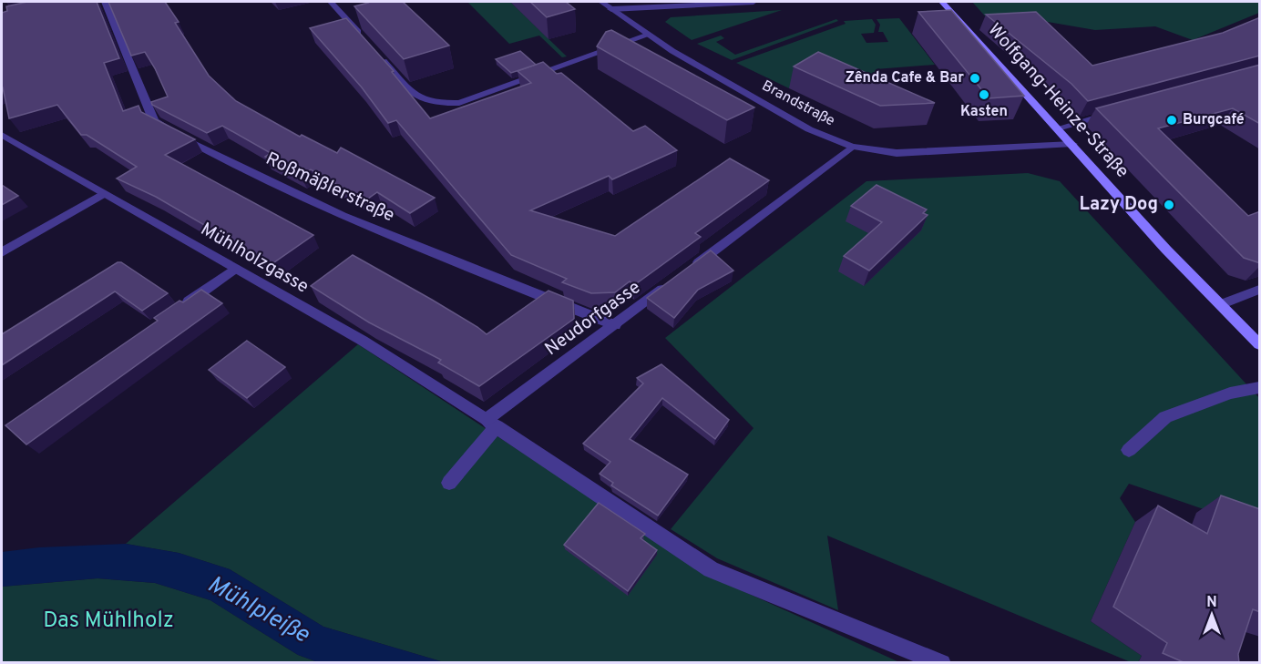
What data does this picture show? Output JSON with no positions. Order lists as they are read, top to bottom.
{
  "streets": {
    "main road": ["Wolfgang-Heinze-Straße"],
    "street": [
      "Brandstraße",
      "Roßmäßlerstraße",
      "Mühlholzgasse",
      "Neudorfgasse"
    ]
  },
  "crossings": [
    ["Wolfgang-Heinze-Straße", "Brandstraße"],
    ["Roßmäßlerstraße", "Neudorfgasse"],
    ["Mühlholzgasse", "Neudorfgasse"]
  ],
  "water": ["Mühlpleiße"],
  "parks": ["Das Mühlholz"],
  "places": [
    "Zênda Cafe & Bar",
    "Kasten",
    "Burgcafé",
    "Lazy Dog"
  ],
  "north": "top"
}
